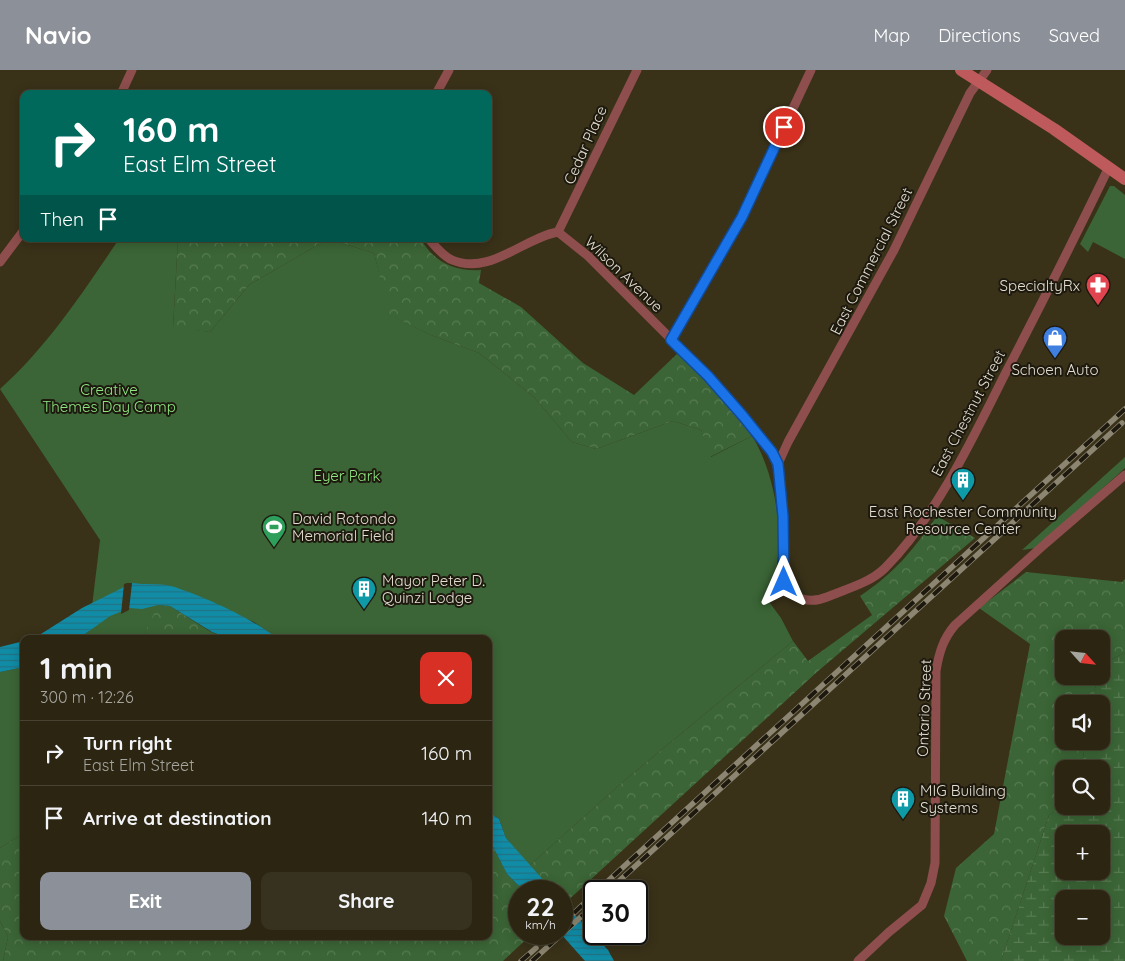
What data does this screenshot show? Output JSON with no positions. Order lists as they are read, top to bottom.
{
  "streets": {
    "street": [
      "Cedar Place",
      "East Commercial Street",
      "Wilson Avenue",
      "East Chestnut Street",
      "Ontario Street"
    ]
  },
  "crossings": [
    ["Cedar Place", "Wilson Avenue"],
    ["East Commercial Street", "Wilson Avenue"],
    ["Wilson Avenue", "East Chestnut Street"]
  ],
  "parks": ["Creative Themes Day Camp", "Eyer Park"],
  "places": {
    "pharmacy": ["SpecialtyRx"],
    "shop": ["Schoen Auto"],
    "building": ["East Rochester Community Resource Center", "Mayor Peter D. Quinzi Lodge", "MIG Building Systems"],
    "sports": ["David Rotondo Memorial Field"]
  },
  "north": "bottom right",
  "page": {
    "header": "Navio",
    "nav": ["Map", "Directions", "Saved"],
    "turn": ["160 m", "East Elm Street"],
    "then": "Then",
    "map_buttons": ["+", "−"],
    "heading": ["1 min", "300 m · 12:26"],
    "list": [
      {
        "name": "Turn right",
        "note": "East Elm Street",
        "value": "160 m"
      },
      {
        "name": "Arrive at destination",
        "value": "140 m"
      }
    ],
    "buttons": ["Exit", "Share"],
    "speed": "22 km/h",
    "limit": "30"
  }
}
